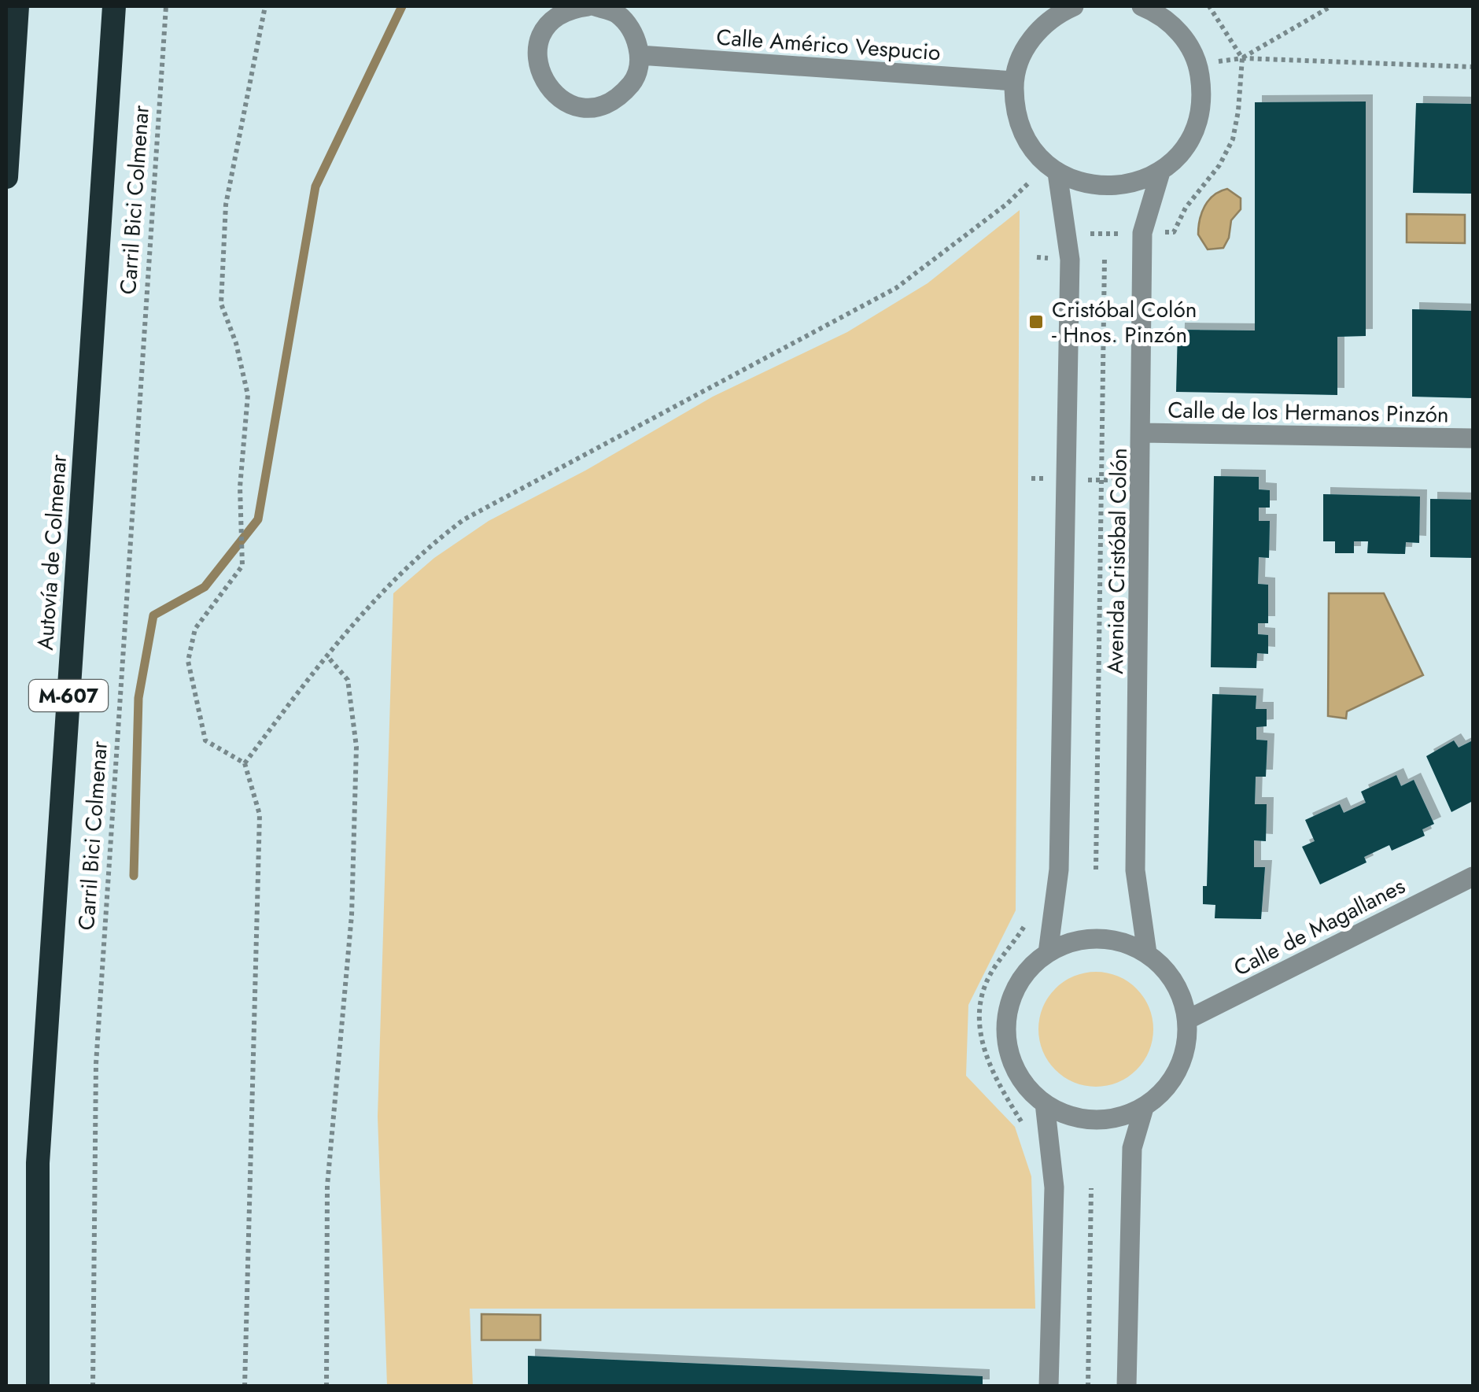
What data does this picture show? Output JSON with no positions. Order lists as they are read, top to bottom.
{
  "streets": {
    "highway": ["Autovía de Colmenar", "M-607"],
    "street": [
      "Calle Américo Vespucio",
      "Calle de los Hermanos Pinzón",
      "Avenida Cristóbal Colón",
      "Calle de Magallanes"
    ],
    "path": ["Carril Bici Colmenar"]
  },
  "crossings": [
    ["Calle de los Hermanos Pinzón", "Avenida Cristóbal Colón"],
    ["Avenida Cristóbal Colón", "Calle de Magallanes"]
  ],
  "places": {
    "transit": ["Cristóbal Colón - Hnos. Pinzón"]
  }
}
